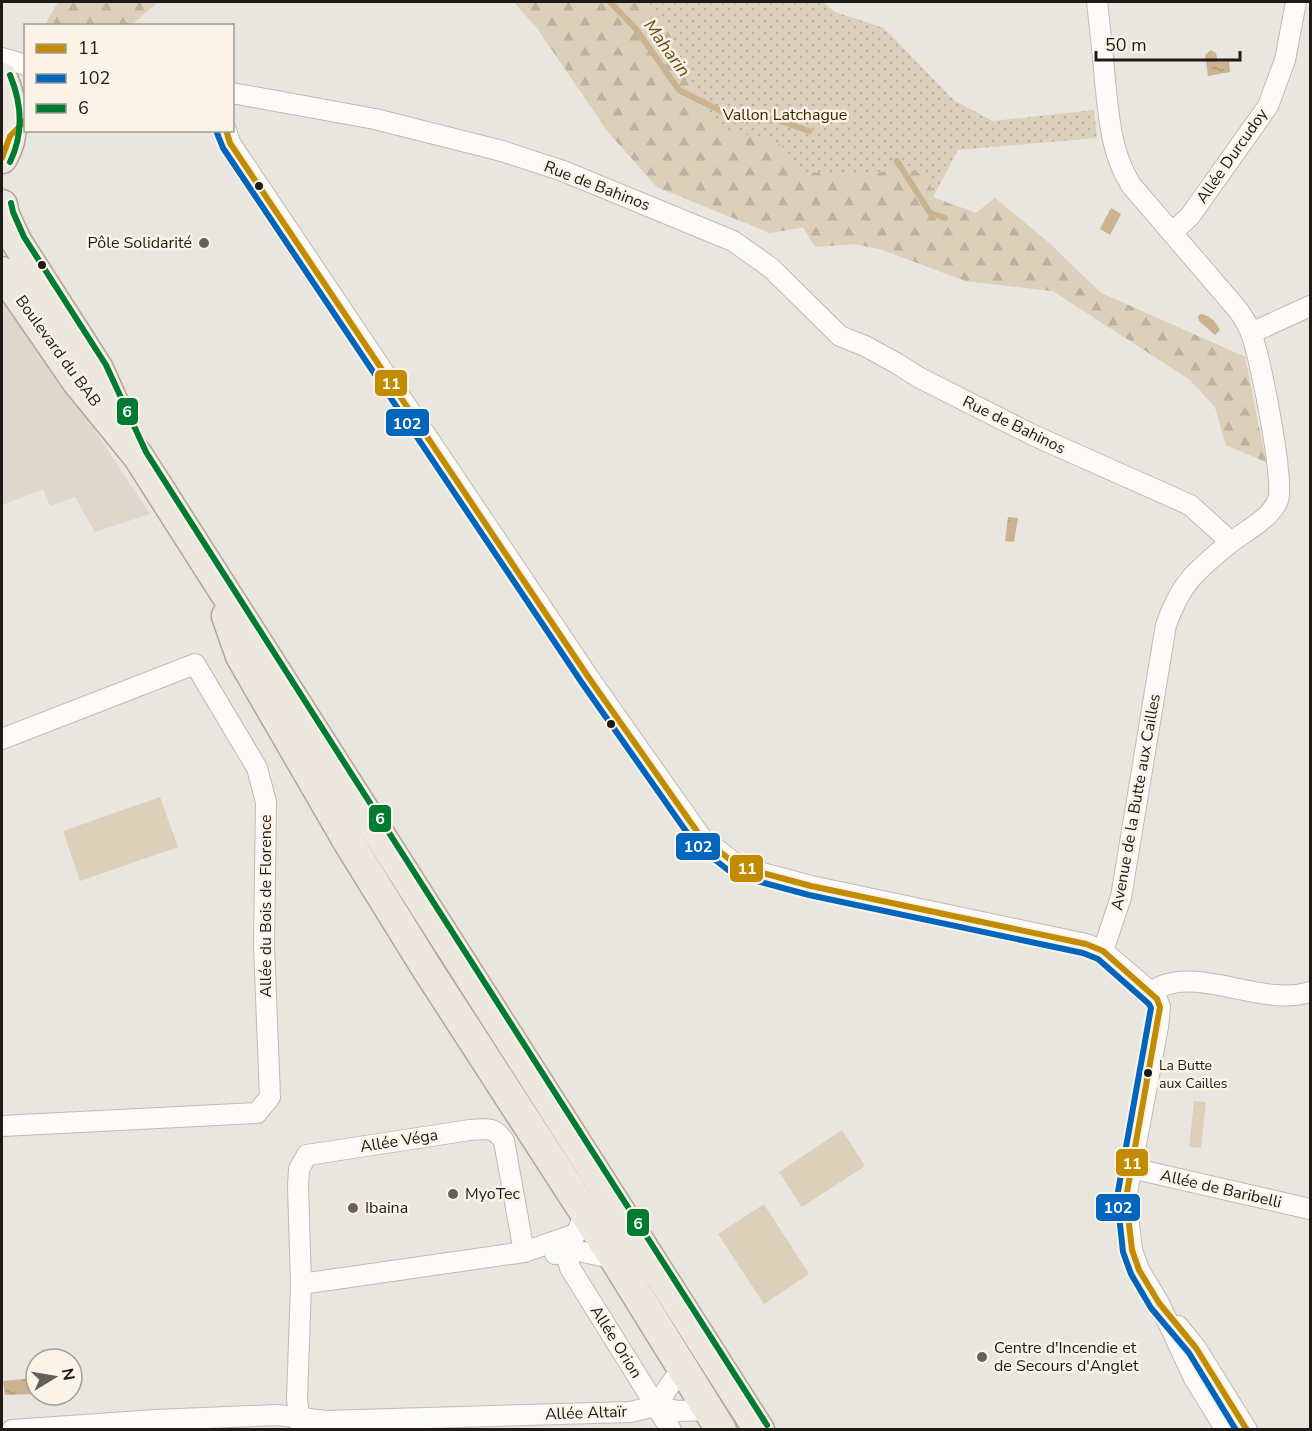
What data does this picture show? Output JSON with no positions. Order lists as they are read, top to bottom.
{
  "streets": {
    "main road": ["Boulevard du BAB"],
    "street": [
      "Allée Durcudoy",
      "Rue de Bahinos",
      "Avenue de la Butte aux Cailles",
      "Allée du Bois de Florence",
      "Allée Véga",
      "Allée de Baribelli",
      "Allée Orion",
      "Allée Altaïr"
    ]
  },
  "crossings": [
    ["Rue de Bahinos", "Avenue de la Butte aux Cailles"],
    ["Allée Véga", "Allée Altaïr"],
    ["Allée Orion", "Allée Altaïr"]
  ],
  "water": ["Maharin"],
  "parks": ["Vallon Latchague"],
  "places": [
    "Pôle Solidarité",
    "La Butte aux Cailles",
    "MyoTec",
    "Ibaina",
    "Centre d'Incendie et de Secours d'Anglet"
  ],
  "lines": ["transit line 6", "transit line 11", "transit line 102"],
  "legend": ["11", "102", "6"],
  "scale_bar": "50 m",
  "north": "right"
}
